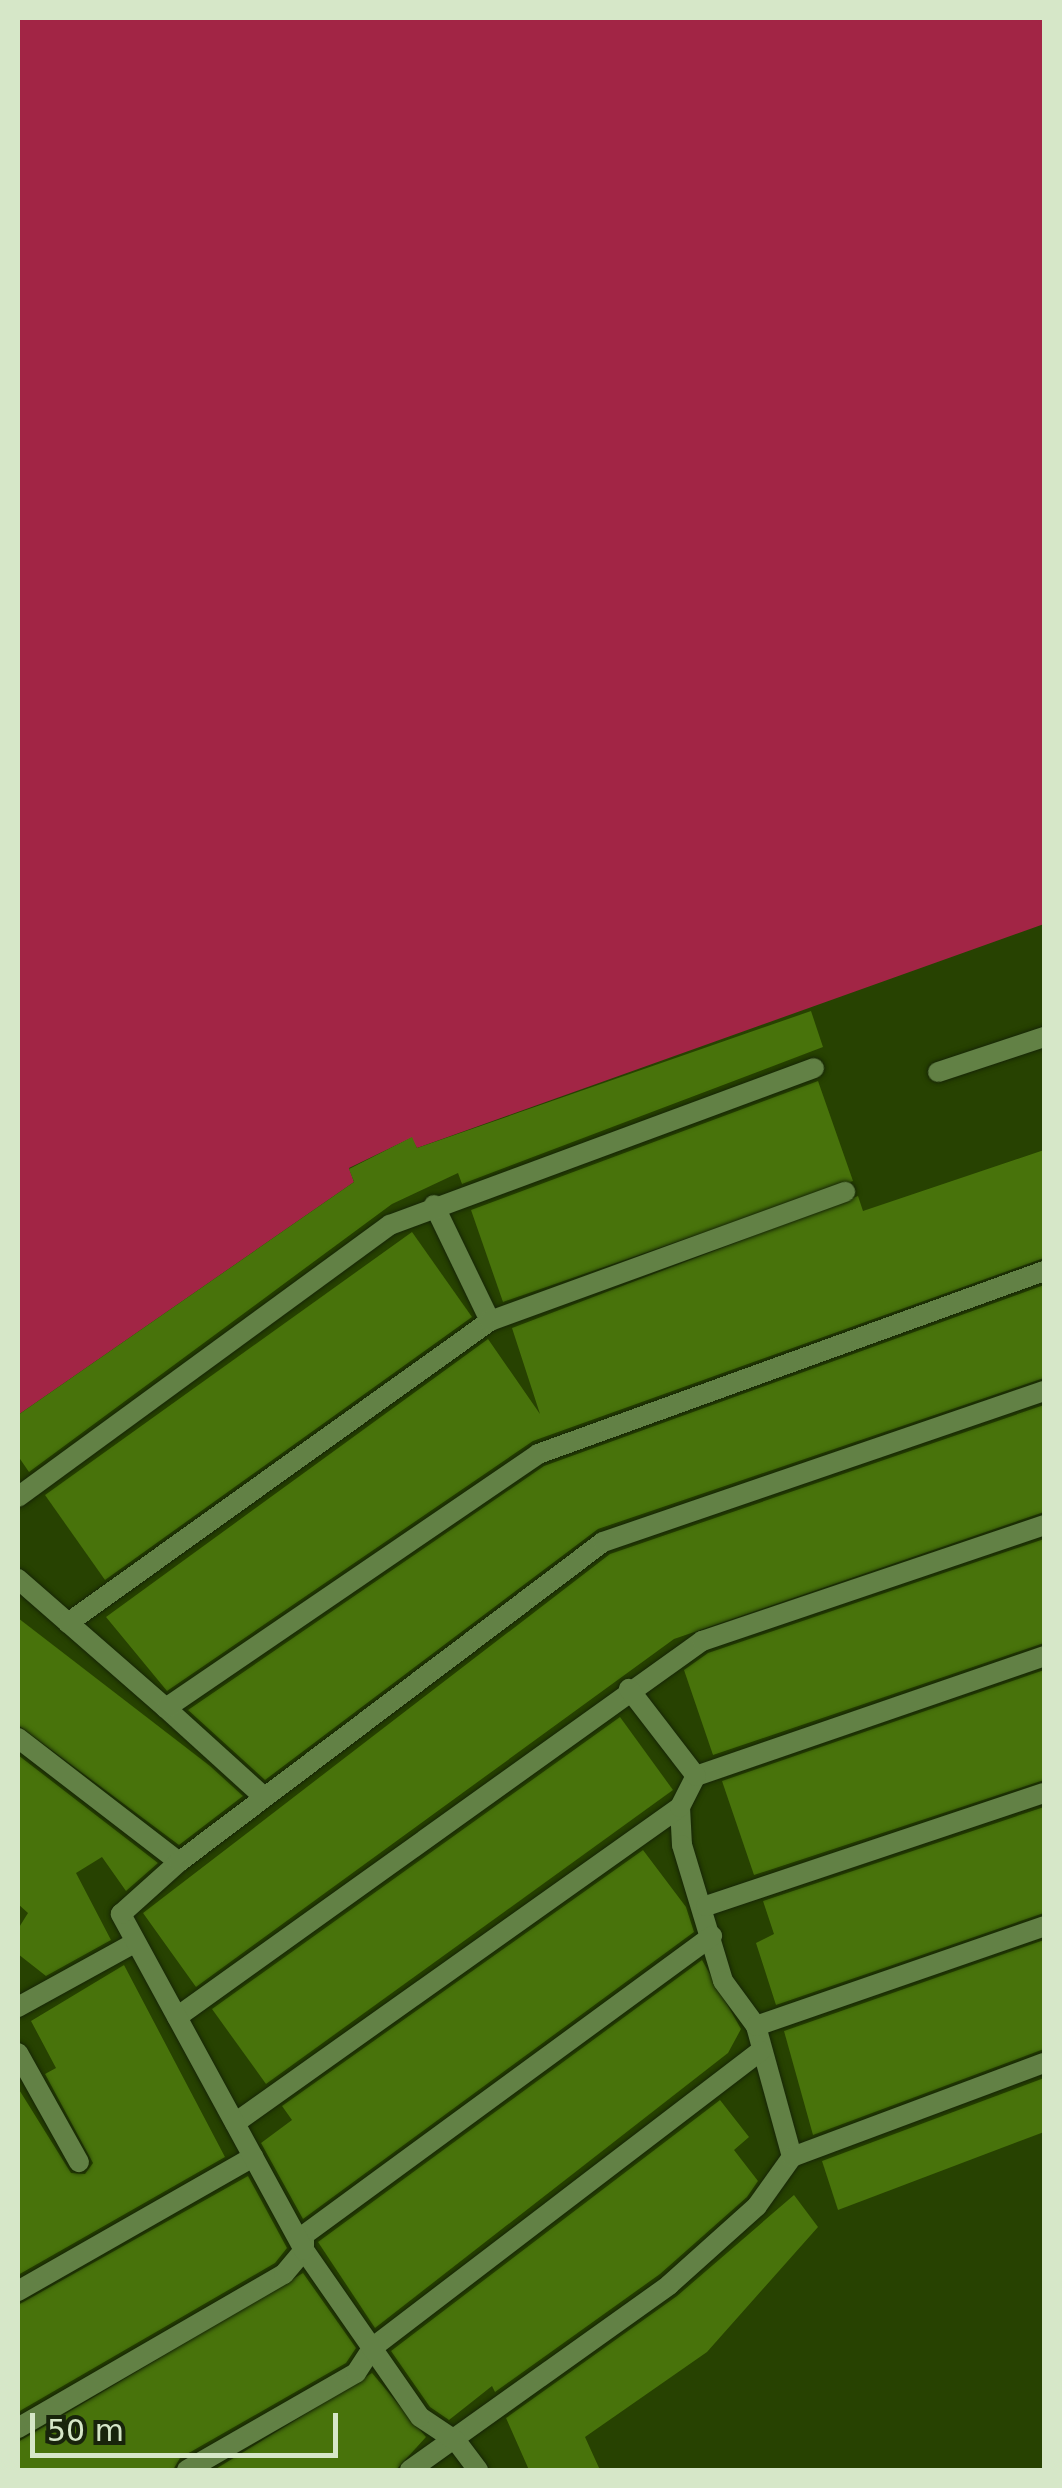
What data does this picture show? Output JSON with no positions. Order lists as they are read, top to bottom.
{
  "scale_bar": "50 m"
}
